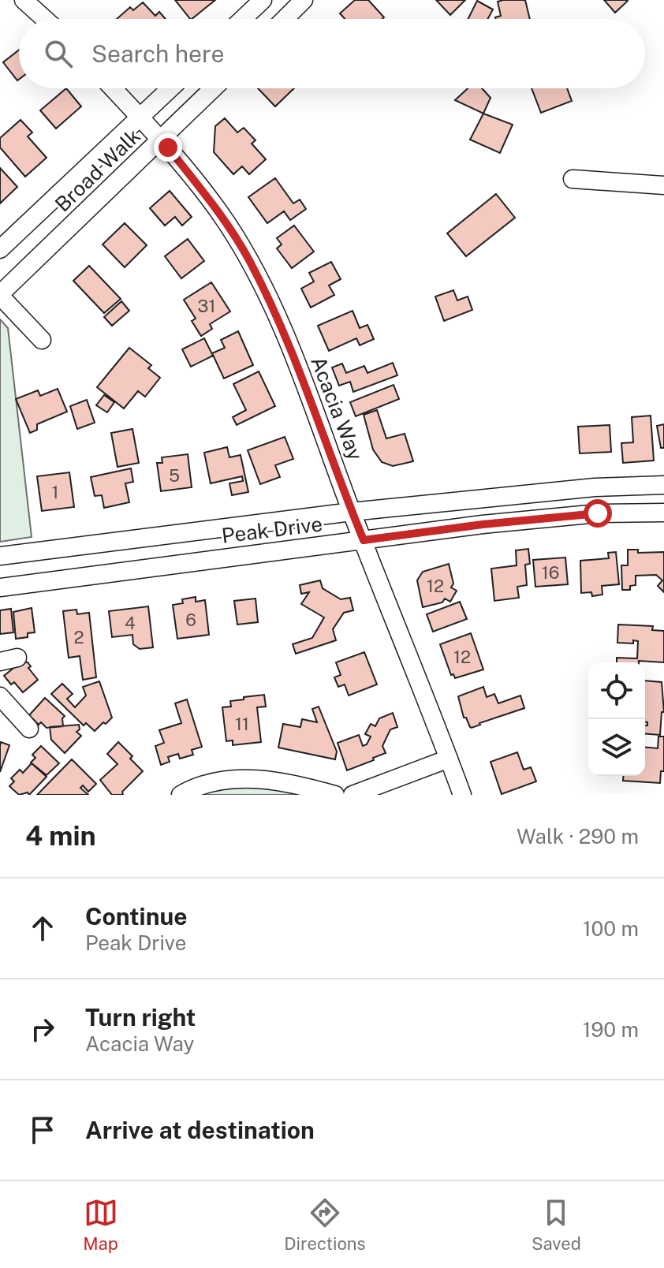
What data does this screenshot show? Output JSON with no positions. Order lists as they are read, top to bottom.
{
  "streets": {
    "street": ["Broad Walk", "Acacia Way", "Peak Drive"]
  },
  "crossings": [
    ["Broad Walk", "Acacia Way"],
    ["Acacia Way", "Peak Drive"]
  ],
  "house_numbers": [
    "31",
    "5",
    "1",
    "16",
    "12",
    "6",
    "4",
    "2",
    "12",
    "11"
  ],
  "page": {
    "search": "Search here",
    "heading": ["4 min", "Walk · 290 m"],
    "list": [
      ["Continue", "Peak Drive", "100 m"],
      ["Turn right", "Acacia Way", "190 m"],
      "Arrive at destination"
    ],
    "nav": ["Map", "Directions", "Saved"]
  }
}
